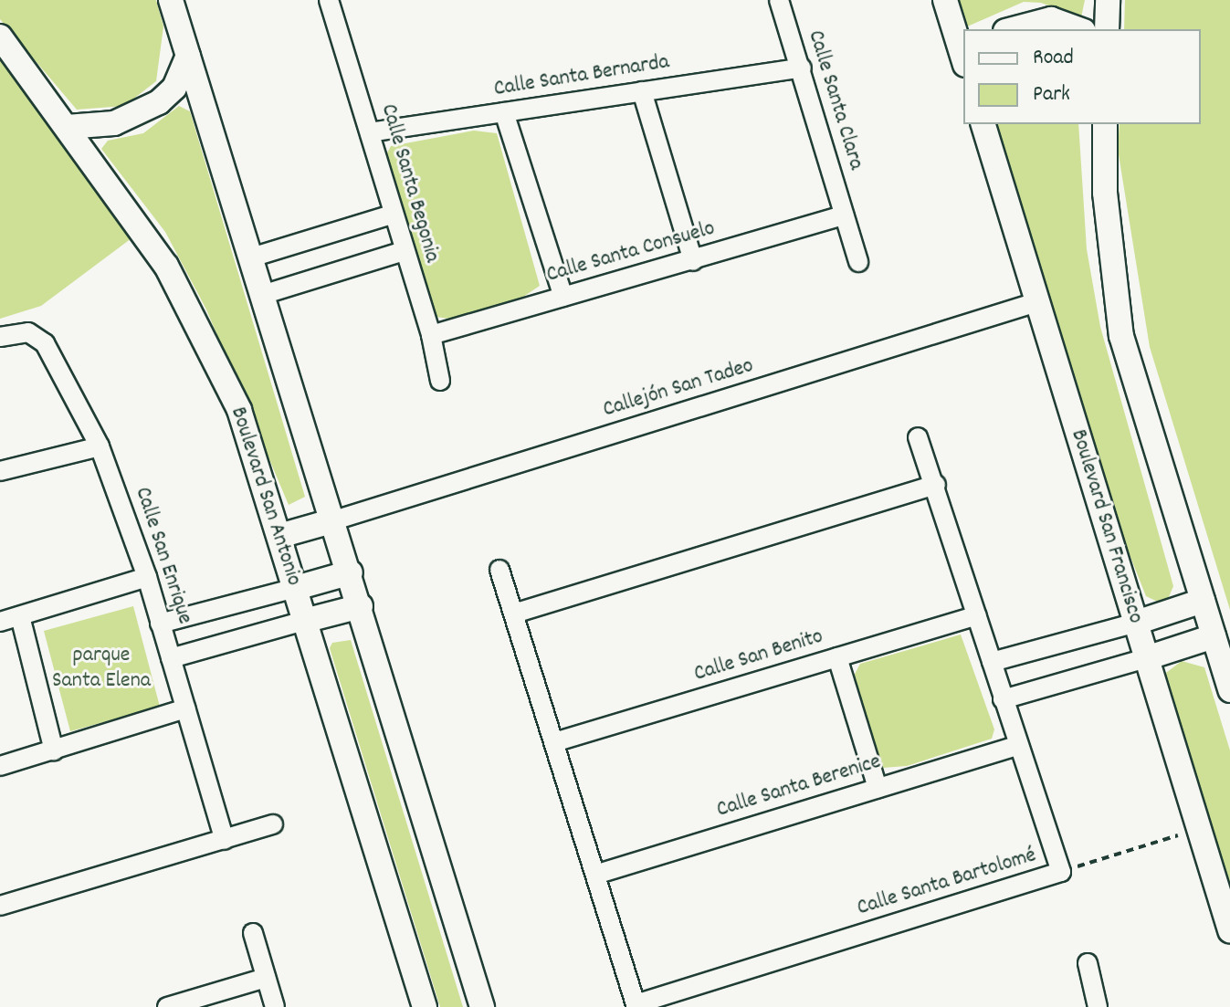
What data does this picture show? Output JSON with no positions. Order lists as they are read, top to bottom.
{
  "streets": {
    "street": [
      "Calle Santa Bernarda",
      "Calle Santa Clara",
      "Calle Santa Begonia",
      "Calle Santa Consuelo",
      "Callejón San Tadeo",
      "Boulevard San Antonio",
      "Boulevard San Francisco",
      "Calle San Enrique",
      "Calle San Benito",
      "Calle Santa Berenice",
      "Calle Santa Bartolomé"
    ]
  },
  "crossings": [
    ["Calle Santa Bernarda", "Calle Santa Clara"],
    ["Calle Santa Bernarda", "Calle Santa Begonia"],
    ["Calle Santa Clara", "Calle Santa Consuelo"],
    ["Calle Santa Begonia", "Calle Santa Consuelo"],
    ["Callejón San Tadeo", "Boulevard San Francisco"],
    ["Calle San Benito", "Calle Santa Bartolomé"],
    ["Calle Santa Berenice", "Calle Santa Bartolomé"]
  ],
  "parks": ["parque Santa Elena"],
  "legend": ["Road", "Park"]
}
